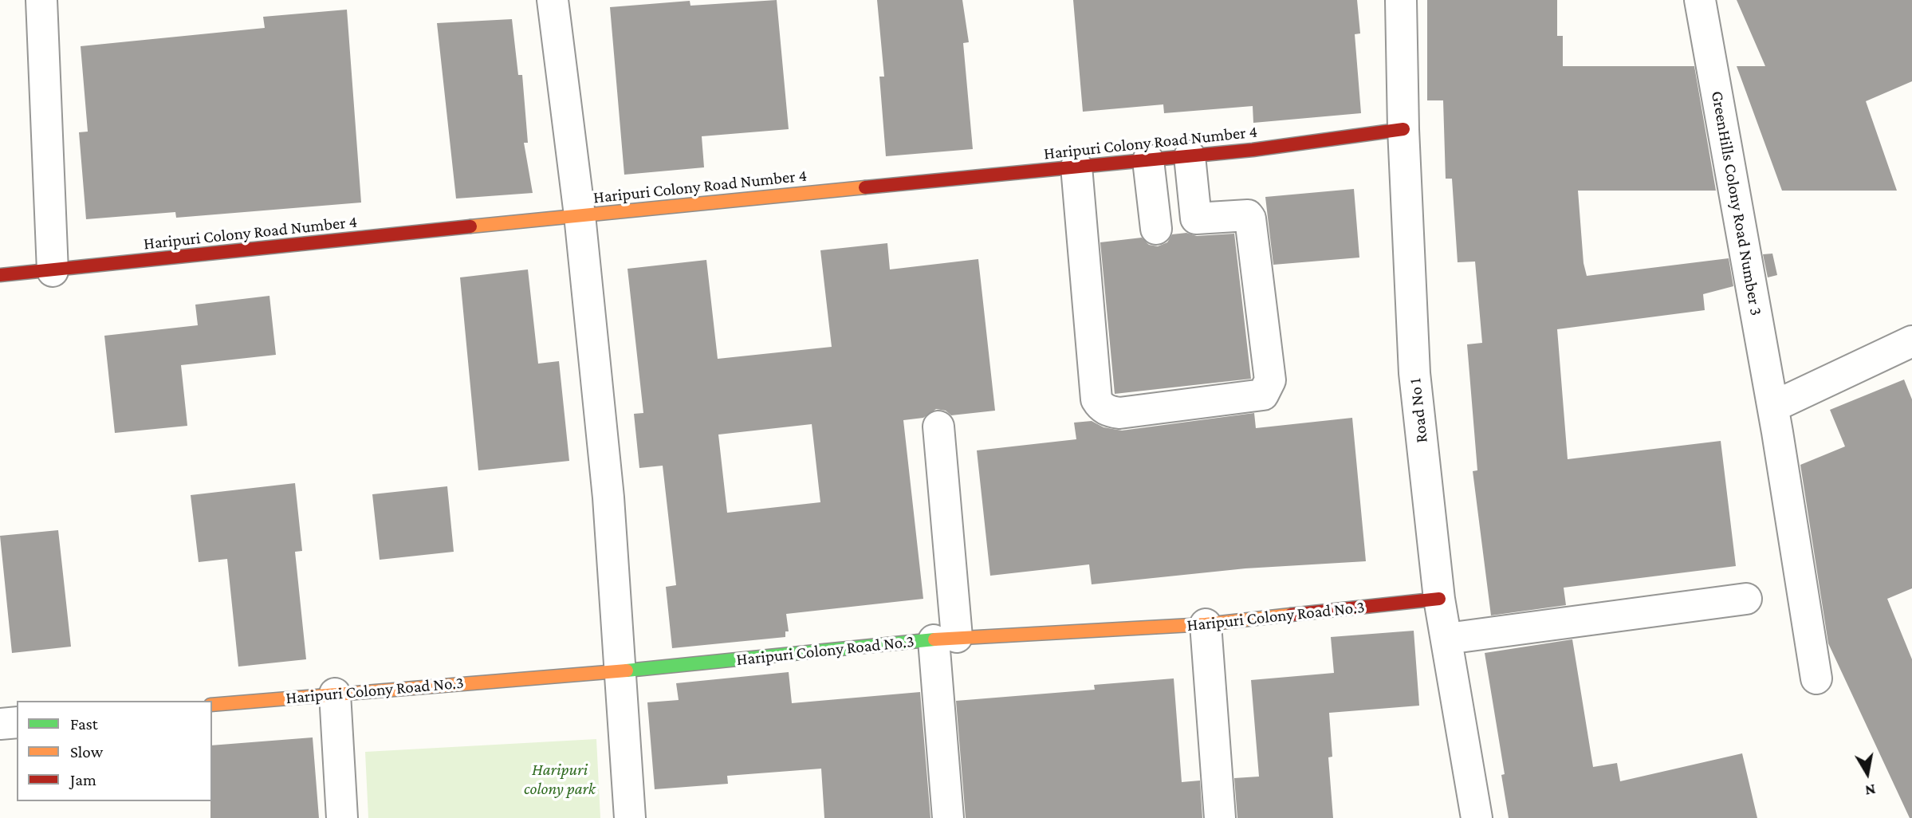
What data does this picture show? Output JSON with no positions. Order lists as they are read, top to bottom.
{
  "streets": {
    "street": [
      "Haripuri Colony Road Number 4",
      "GreenHills Colony Road Number 3",
      "Road No 1",
      "Haripuri Colony Road No.3"
    ]
  },
  "crossings": [
    ["Haripuri Colony Road Number 4", "Road No 1"],
    ["Road No 1", "Haripuri Colony Road No.3"]
  ],
  "parks": ["Haripuri colony park"],
  "legend": ["Fast", "Slow", "Jam"],
  "north": "bottom"
}
